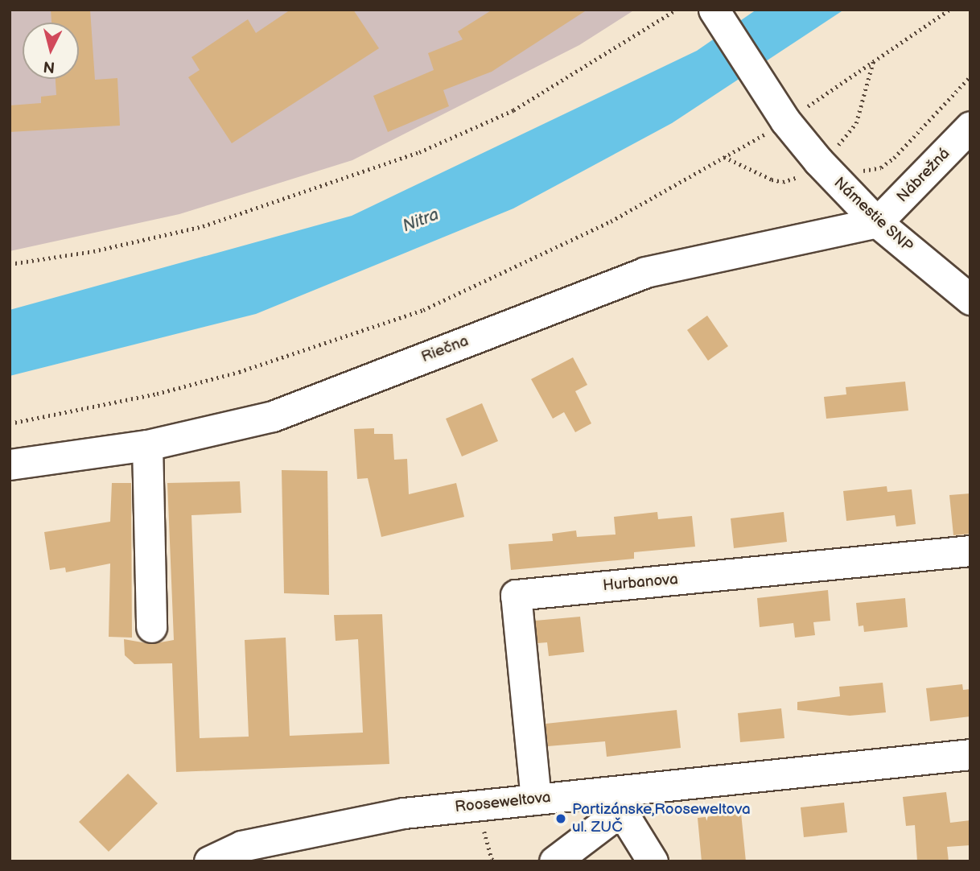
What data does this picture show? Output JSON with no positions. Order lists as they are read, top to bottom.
{
  "streets": {
    "street": [
      "Nábrežná",
      "Námestie SNP",
      "Riečna",
      "Hurbanova",
      "Rooseweltova"
    ]
  },
  "crossings": [
    ["Nábrežná", "Námestie SNP"],
    ["Nábrežná", "Riečna"],
    ["Námestie SNP", "Riečna"],
    ["Hurbanova", "Rooseweltova"]
  ],
  "water": ["Nitra"],
  "places": ["Partizánske,Rooseweltova ul. ZUČ"],
  "north": "bottom"
}
